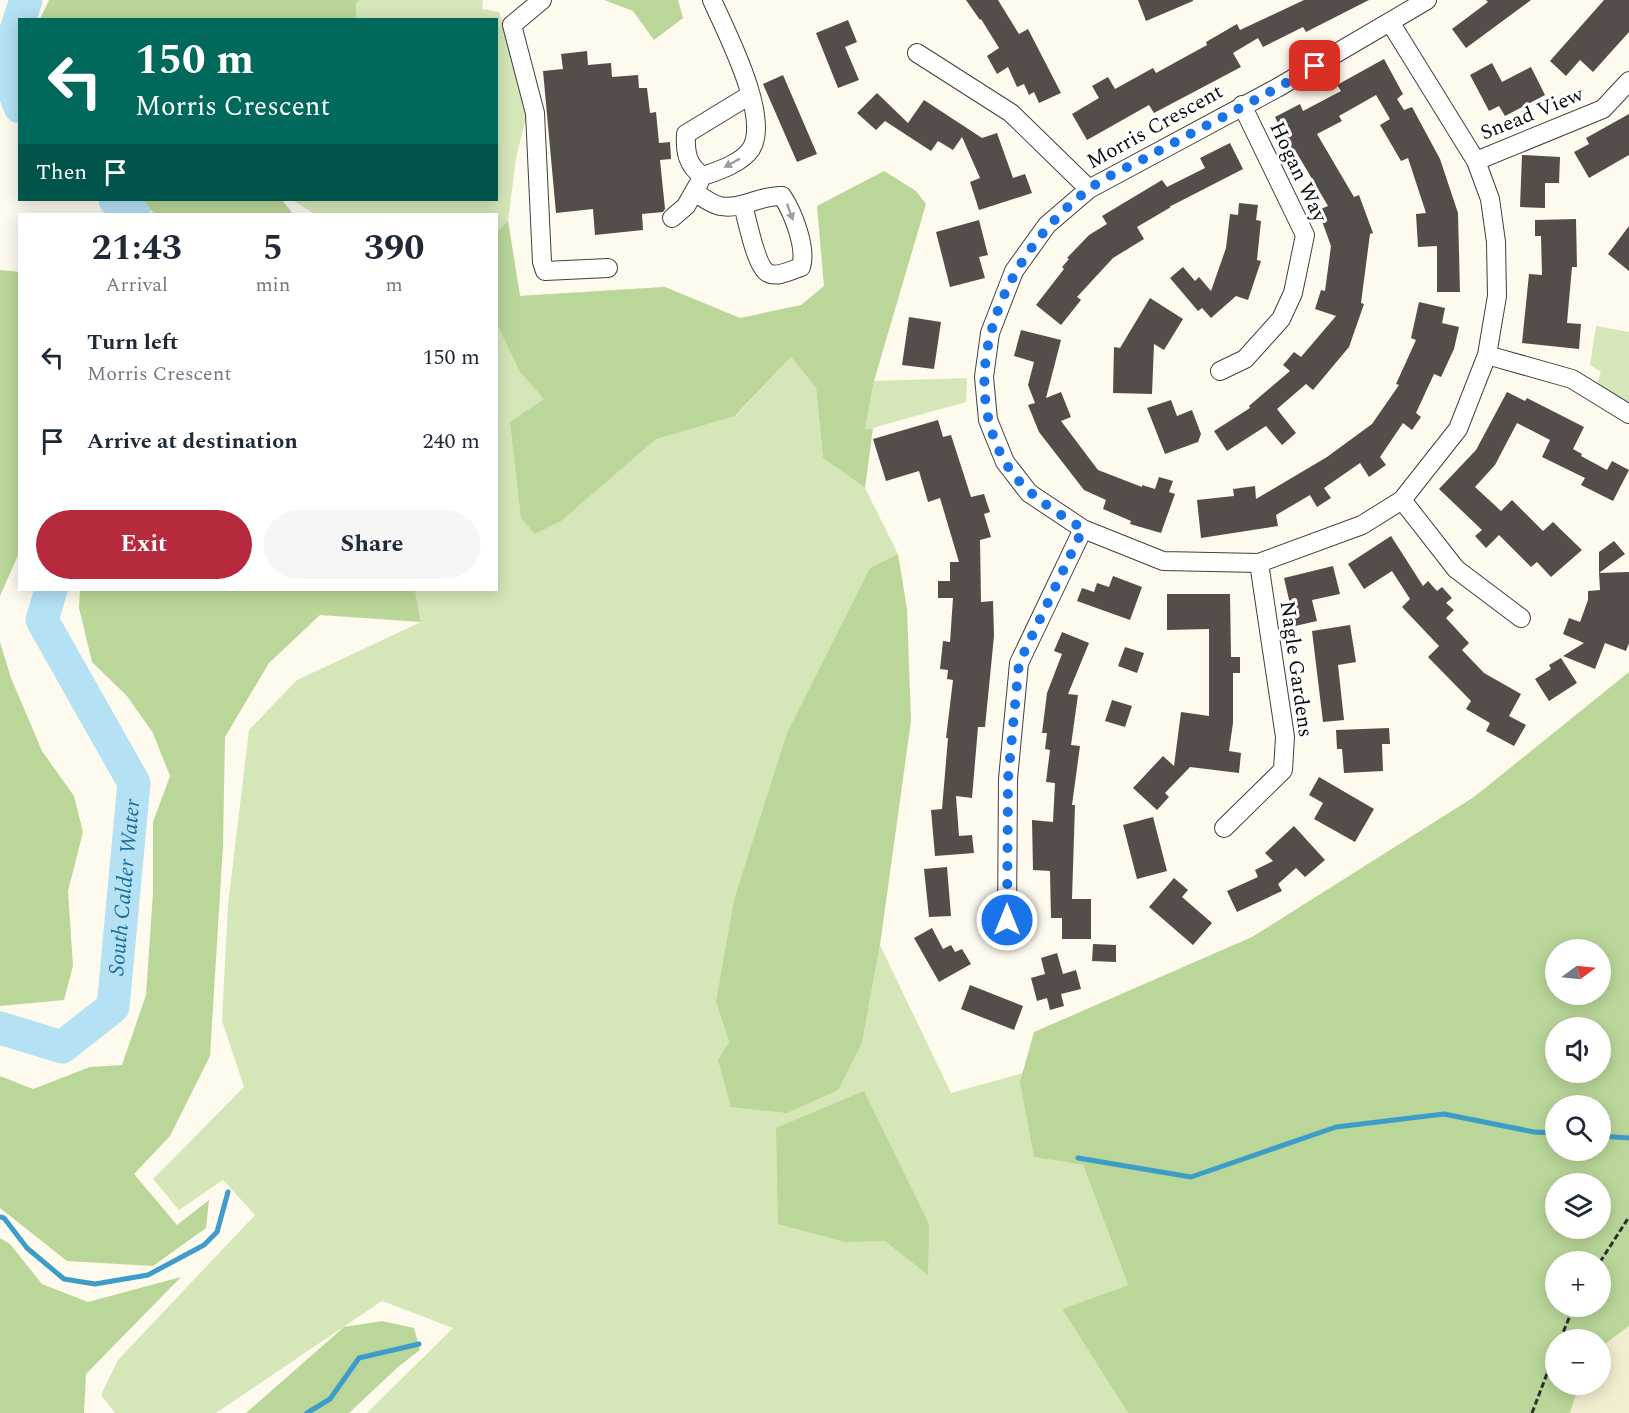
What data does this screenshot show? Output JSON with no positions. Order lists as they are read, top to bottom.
{
  "streets": {
    "street": [
      "Snead View",
      "Morris Crescent",
      "Hogan Way",
      "Nagle Gardens"
    ]
  },
  "crossings": [
    ["Snead View", "Morris Crescent"],
    ["Morris Crescent", "Hogan Way"],
    ["Morris Crescent", "Nagle Gardens"]
  ],
  "water": ["South Calder Water"],
  "north": "right",
  "page": {
    "turn": ["150 m", "Morris Crescent"],
    "then": "Then",
    "eta": [
      "21:43",
      "Arrival",
      "5",
      "min",
      "390",
      "m"
    ],
    "list": [
      {
        "name": "Turn left",
        "note": "Morris Crescent",
        "value": "150 m"
      },
      {
        "name": "Arrive at destination",
        "value": "240 m"
      }
    ],
    "buttons": ["Exit", "Share"],
    "map_buttons": ["+", "−"]
  }
}
